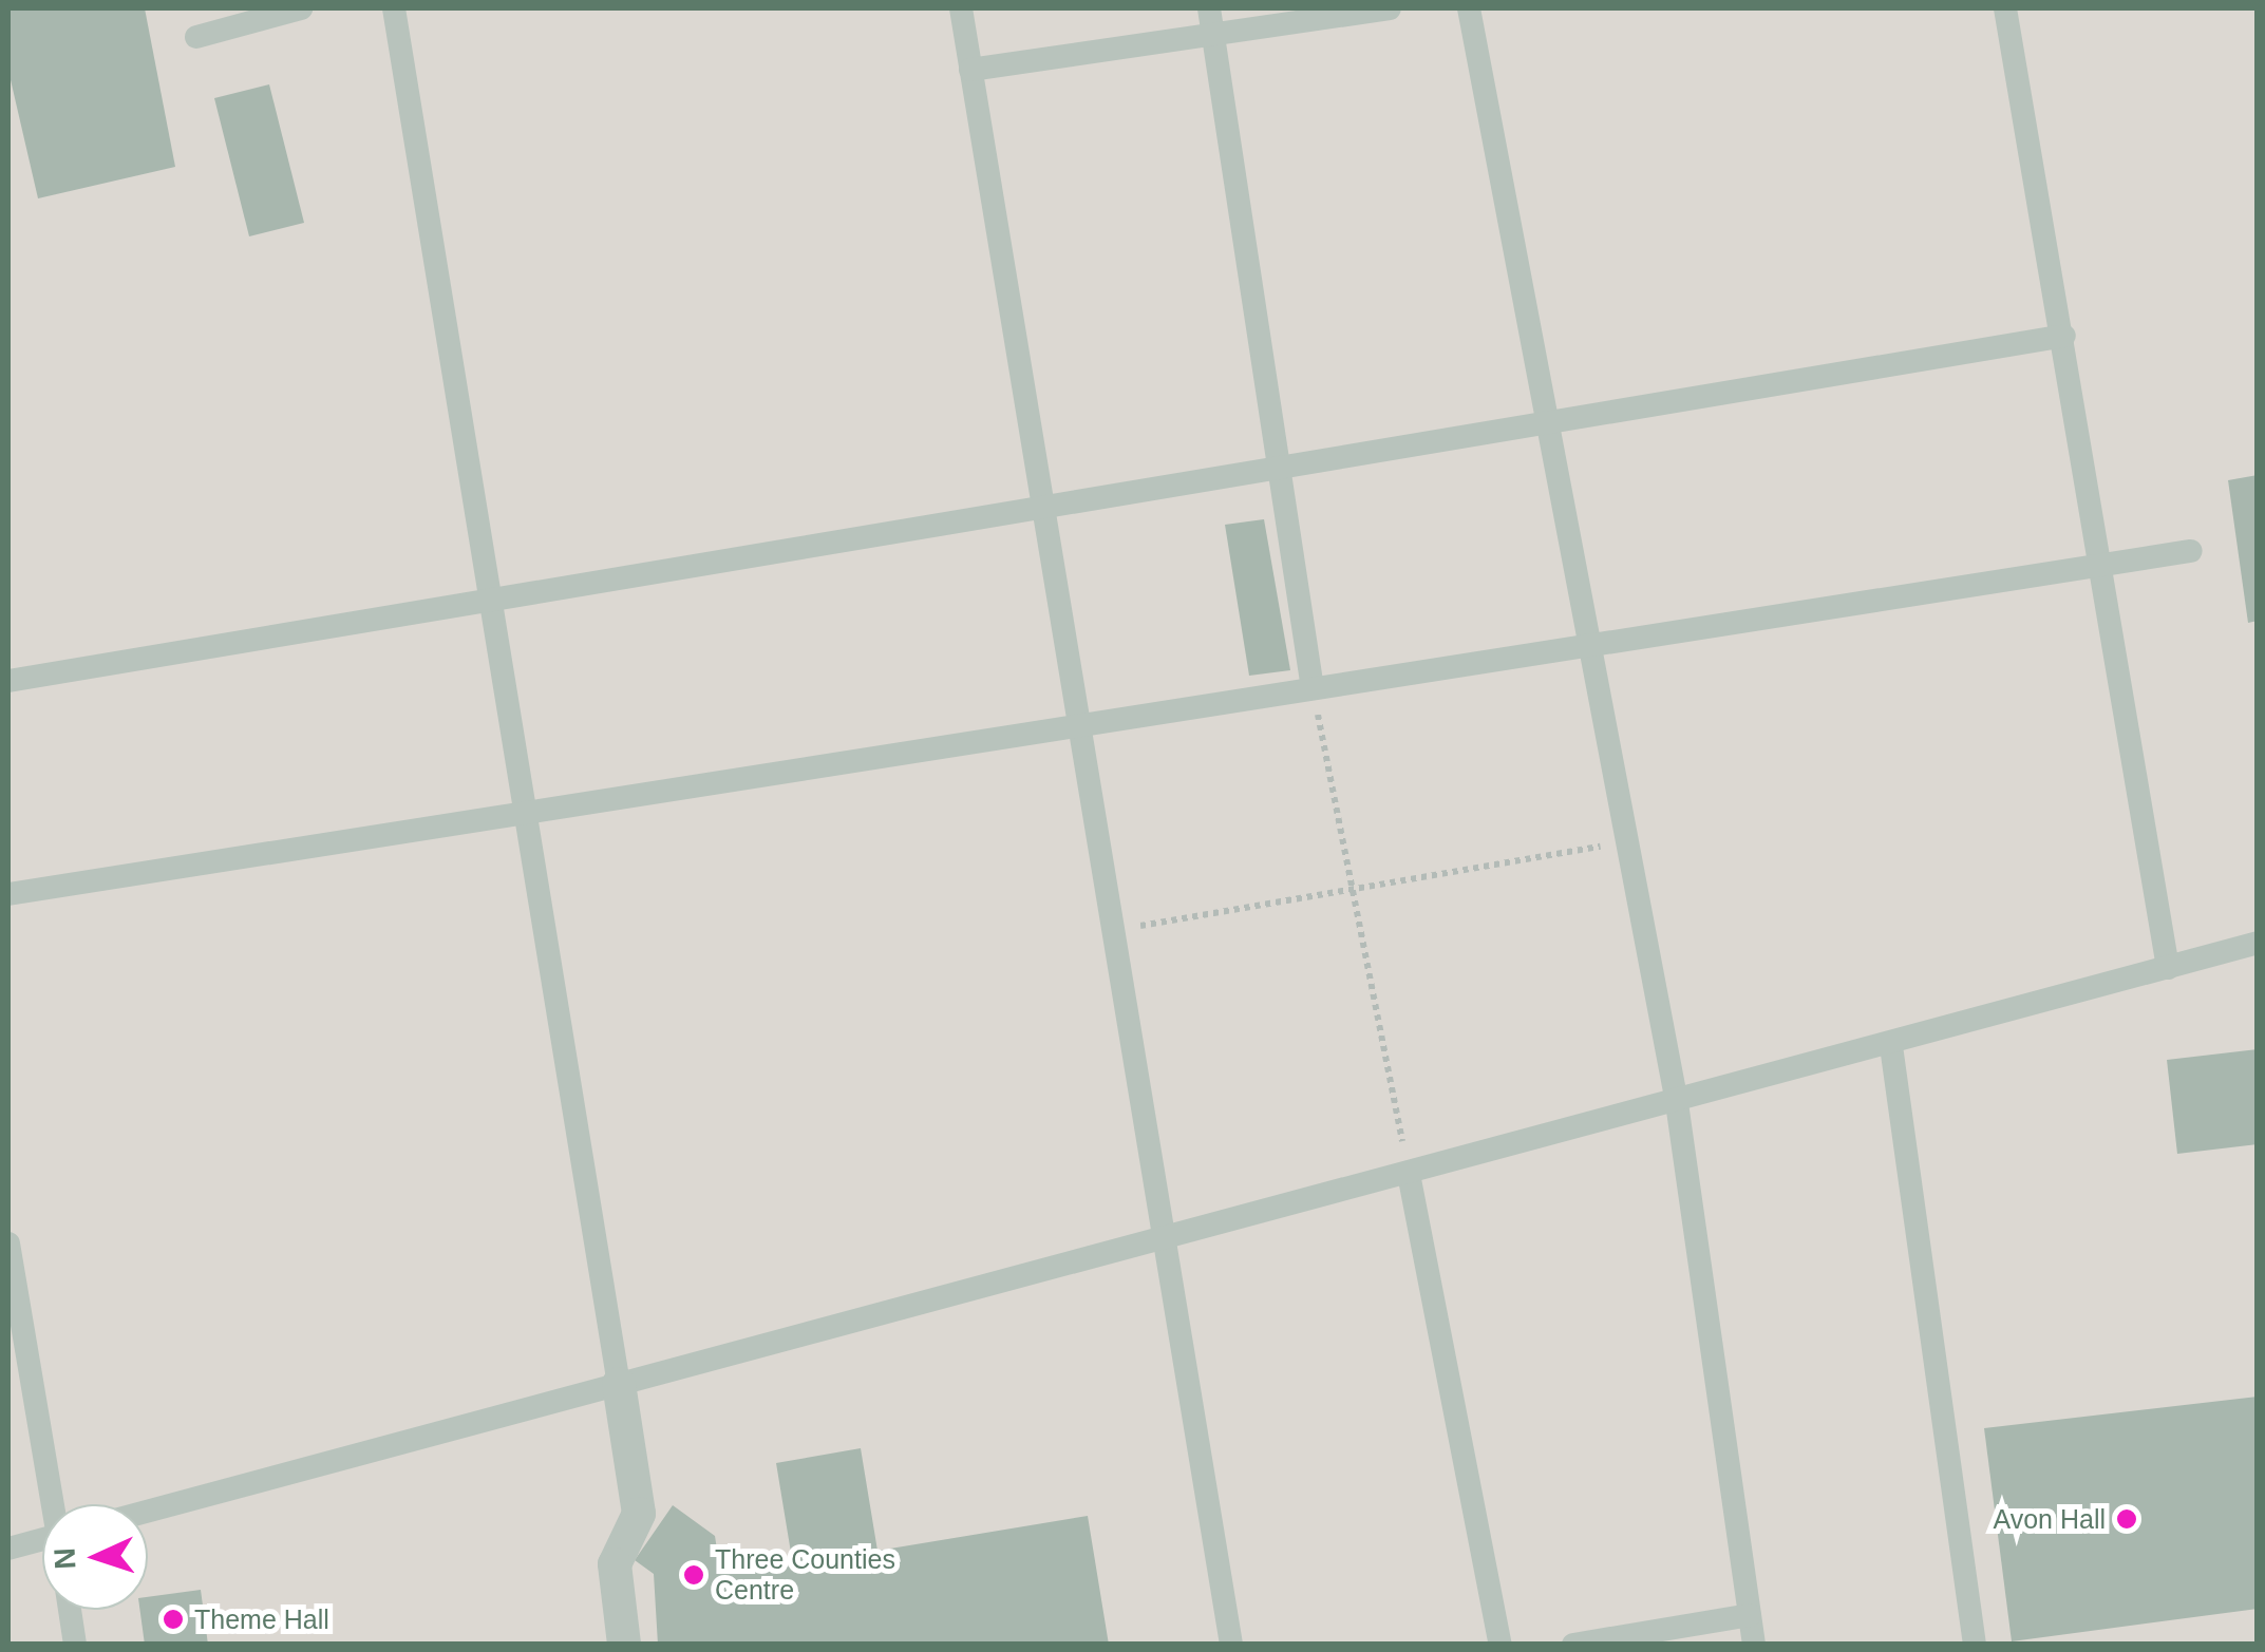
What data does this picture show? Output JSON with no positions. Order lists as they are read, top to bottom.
{
  "places": ["Avon Hall", "Three Counties Centre", "Theme Hall"],
  "north": "left"
}
